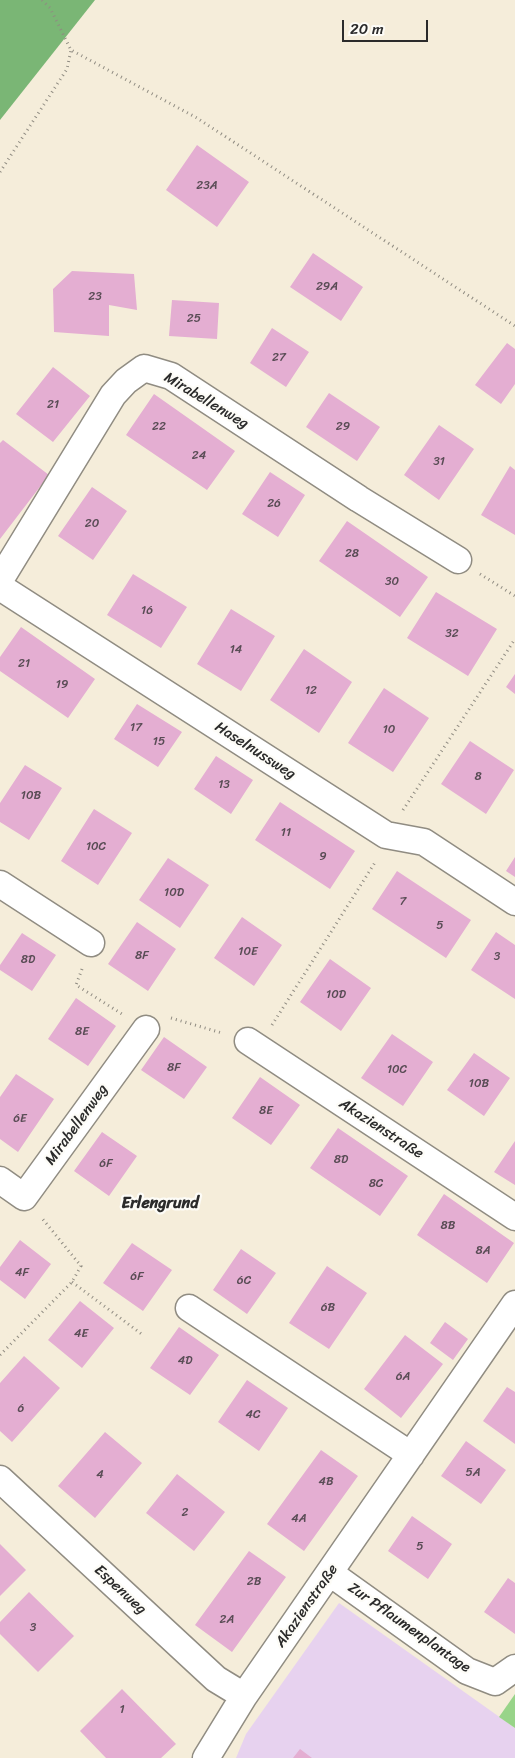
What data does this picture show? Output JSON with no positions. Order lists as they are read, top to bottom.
{
  "streets": {
    "street": [
      "Mirabellenweg",
      "Haselnussweg",
      "Akazienstraße",
      "Espenweg",
      "Zur Pflaumenplantage"
    ]
  },
  "crossings": [
    ["Akazienstraße", "Espenweg"],
    ["Akazienstraße", "Zur Pflaumenplantage"]
  ],
  "districts": ["Erlengrund"],
  "house_numbers": [
    "23A",
    "29A",
    "23",
    "25",
    "27",
    "21",
    "22",
    "29",
    "24",
    "31",
    "26",
    "20",
    "28",
    "30",
    "16",
    "32",
    "14",
    "21",
    "19",
    "12",
    "17",
    "10",
    "15",
    "8",
    "13",
    "10B",
    "11",
    "10C",
    "9",
    "10D",
    "7",
    "5",
    "10E",
    "8F",
    "3",
    "8D",
    "10D",
    "8E",
    "8F",
    "10C",
    "10B",
    "8E",
    "6E",
    "8D",
    "6F",
    "8C",
    "8B",
    "8A",
    "4F",
    "6F",
    "6C",
    "6B",
    "4E",
    "4D",
    "6A",
    "6",
    "4C",
    "5A",
    "4",
    "4B",
    "2",
    "4A",
    "5",
    "2B",
    "2A",
    "3",
    "1"
  ],
  "scale_bar": "20 m"
}
